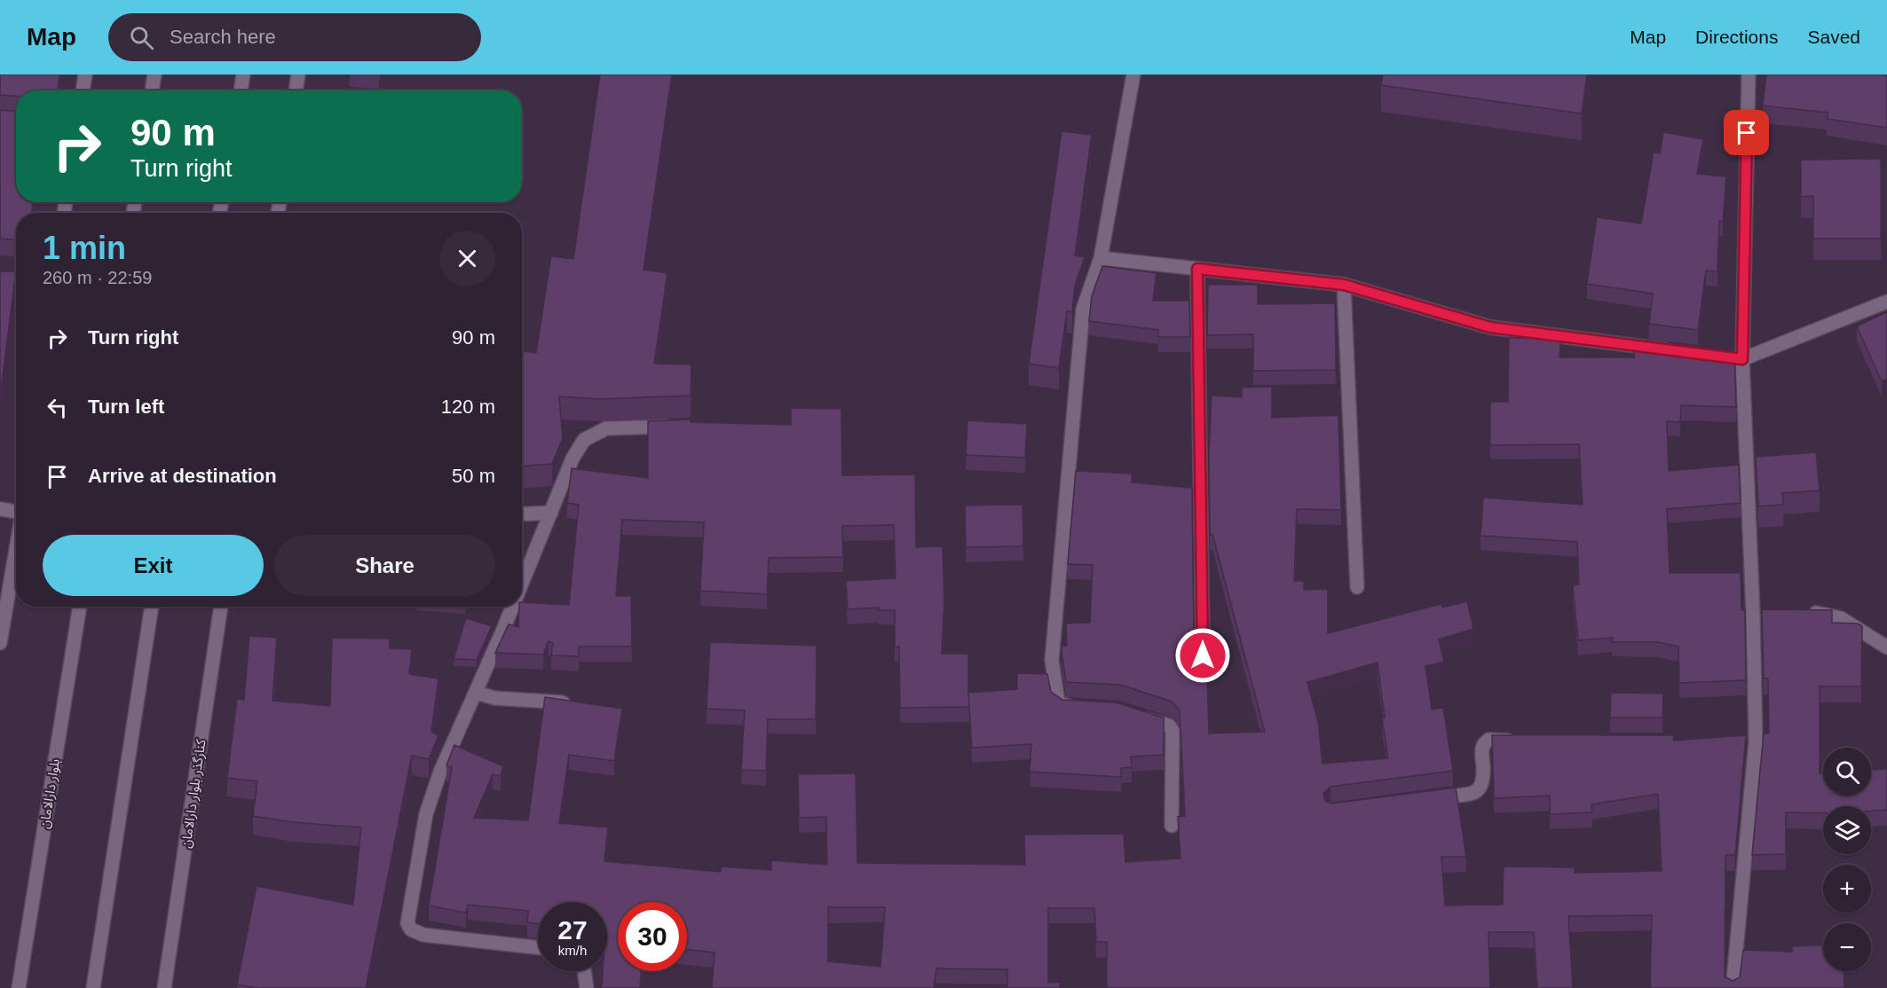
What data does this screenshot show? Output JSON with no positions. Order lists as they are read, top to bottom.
{
  "streets": {
    "street": ["بلوار دارالامان", "کنارگذر بلوار دارالامان"]
  },
  "page": {
    "header": "Map",
    "search": "Search here",
    "nav": ["Map", "Directions", "Saved"],
    "turn": ["90 m", "Turn right"],
    "heading": ["1 min", "260 m · 22:59"],
    "list": [
      {
        "name": "Turn right",
        "value": "90 m"
      },
      {
        "name": "Turn left",
        "value": "120 m"
      },
      {
        "name": "Arrive at destination",
        "value": "50 m"
      }
    ],
    "buttons": ["Exit", "Share"],
    "map_buttons": ["+", "−"],
    "speed": "27 km/h",
    "limit": "30"
  }
}
